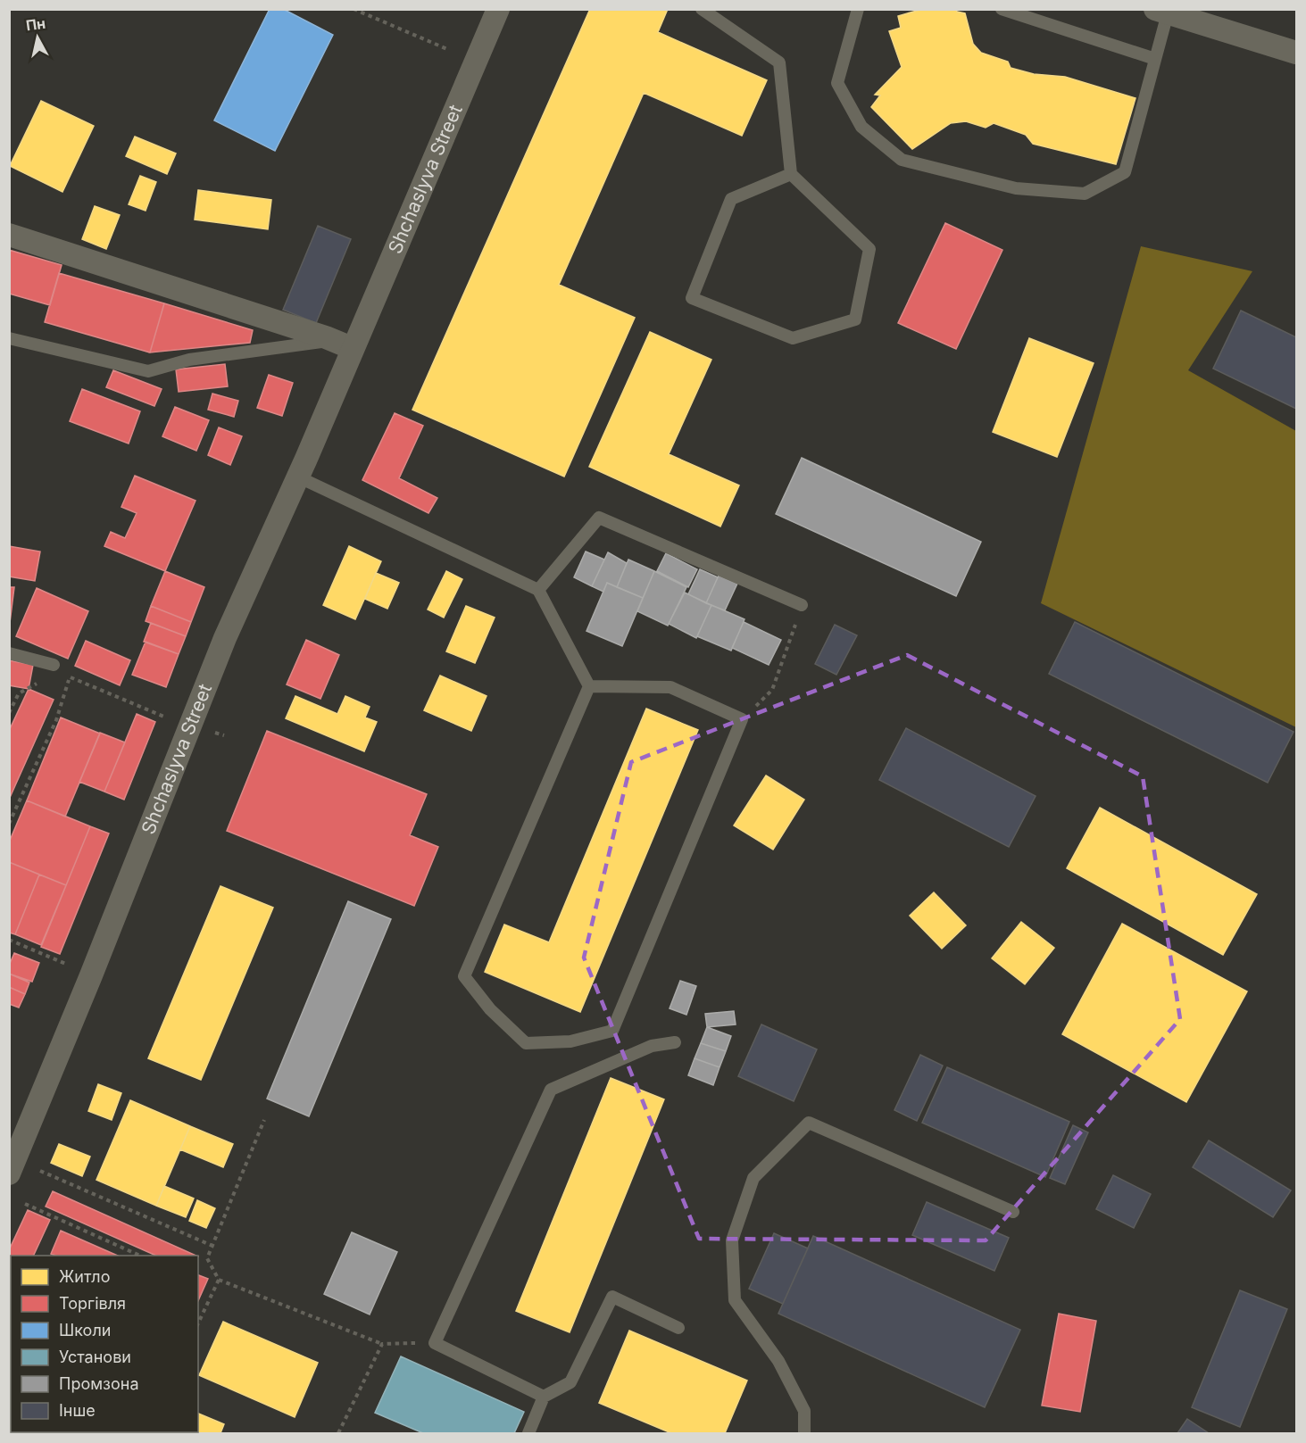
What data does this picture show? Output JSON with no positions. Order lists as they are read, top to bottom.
{
  "streets": {
    "street": ["Shchaslyva Street"]
  },
  "legend": [
    "Житло",
    "Торгівля",
    "Школи",
    "Установи",
    "Промзона",
    "Інше"
  ],
  "north": "top"
}
